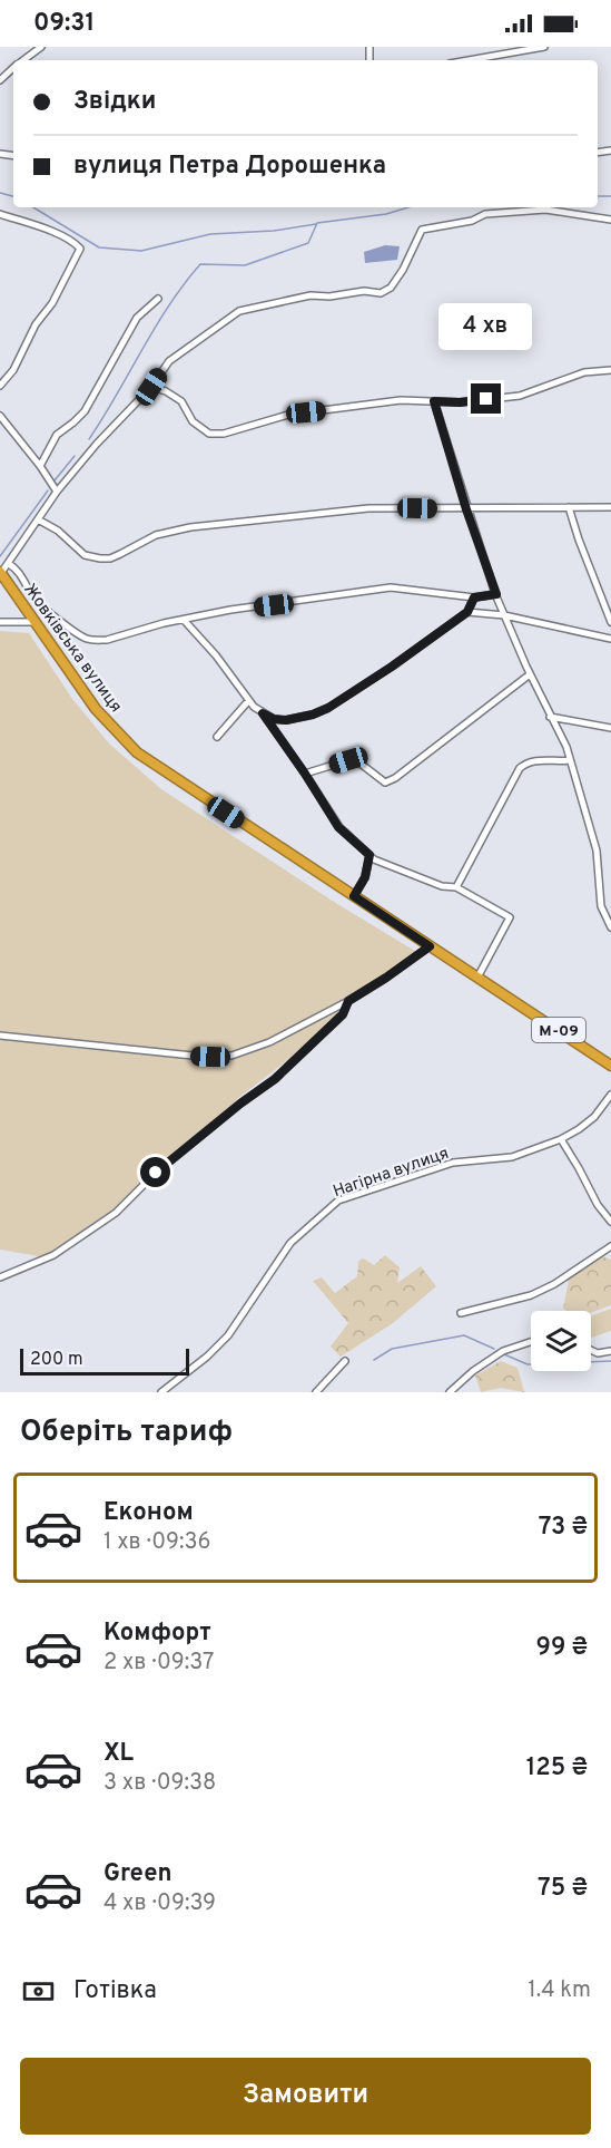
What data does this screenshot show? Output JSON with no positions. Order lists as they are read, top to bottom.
{
  "streets": {
    "highway": ["Жовківська вулиця", "М-09"],
    "street": ["Нагірна вулиця"]
  },
  "crossings": [
    ["Жовківська вулиця", "М-09"]
  ],
  "scale_bar": "200 m",
  "page": {
    "status": "09:31",
    "banner": ["Звідки", "вулиця Петра Дорошенка"],
    "bubble": "4 хв",
    "scale": "200 m",
    "heading": "Оберіть тариф",
    "list": [
      {
        "name": "Економ",
        "note": "1 хв · 09:36",
        "value": "73 ₴"
      },
      {
        "name": "Комфорт",
        "note": "2 хв · 09:37",
        "value": "99 ₴"
      },
      {
        "name": "XL",
        "note": "3 хв · 09:38",
        "value": "125 ₴"
      },
      {
        "name": "Green",
        "note": "4 хв · 09:39",
        "value": "75 ₴"
      }
    ],
    "pay": ["Готівка", "1.4 km"],
    "buttons": "Замовити"
  }
}
